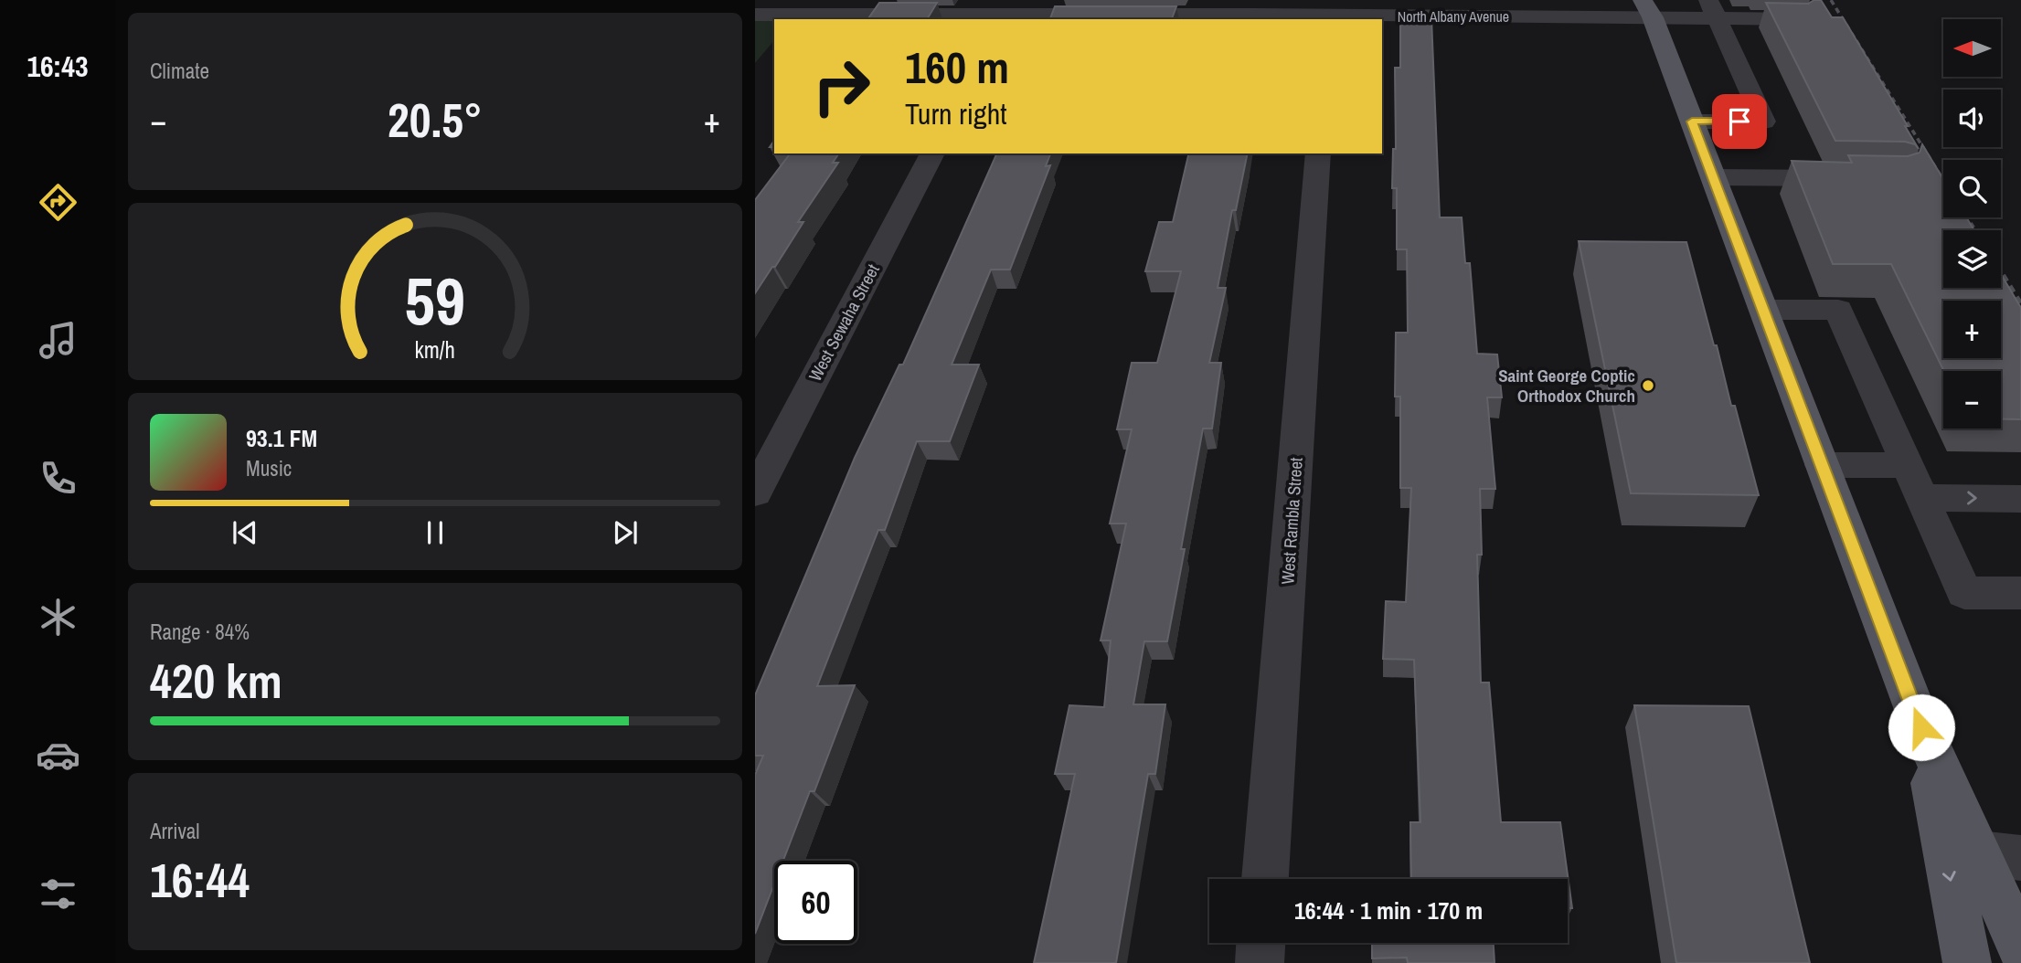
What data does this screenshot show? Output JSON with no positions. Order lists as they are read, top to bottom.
{
  "streets": {
    "street": ["North Albany Avenue", "West Sewaha Street", "West Rambla Street"]
  },
  "places": ["Saint George Coptic Orthodox Church"],
  "north": "left",
  "page": {
    "tabs": "16:43",
    "tile": [
      "Climate",
      ["Range · 84%", "420 km"],
      ["Arrival", "16:44"]
    ],
    "map_buttons": ["+", "−"],
    "turn": ["160 m", "Turn right"],
    "heat": ["−", "20.5°", "+"],
    "song": ["93.1 FM", "Music"],
    "limit": "60",
    "trip": "16:44 · 1 min · 170 m",
    "gauge": ["59", "km/h"]
  }
}
